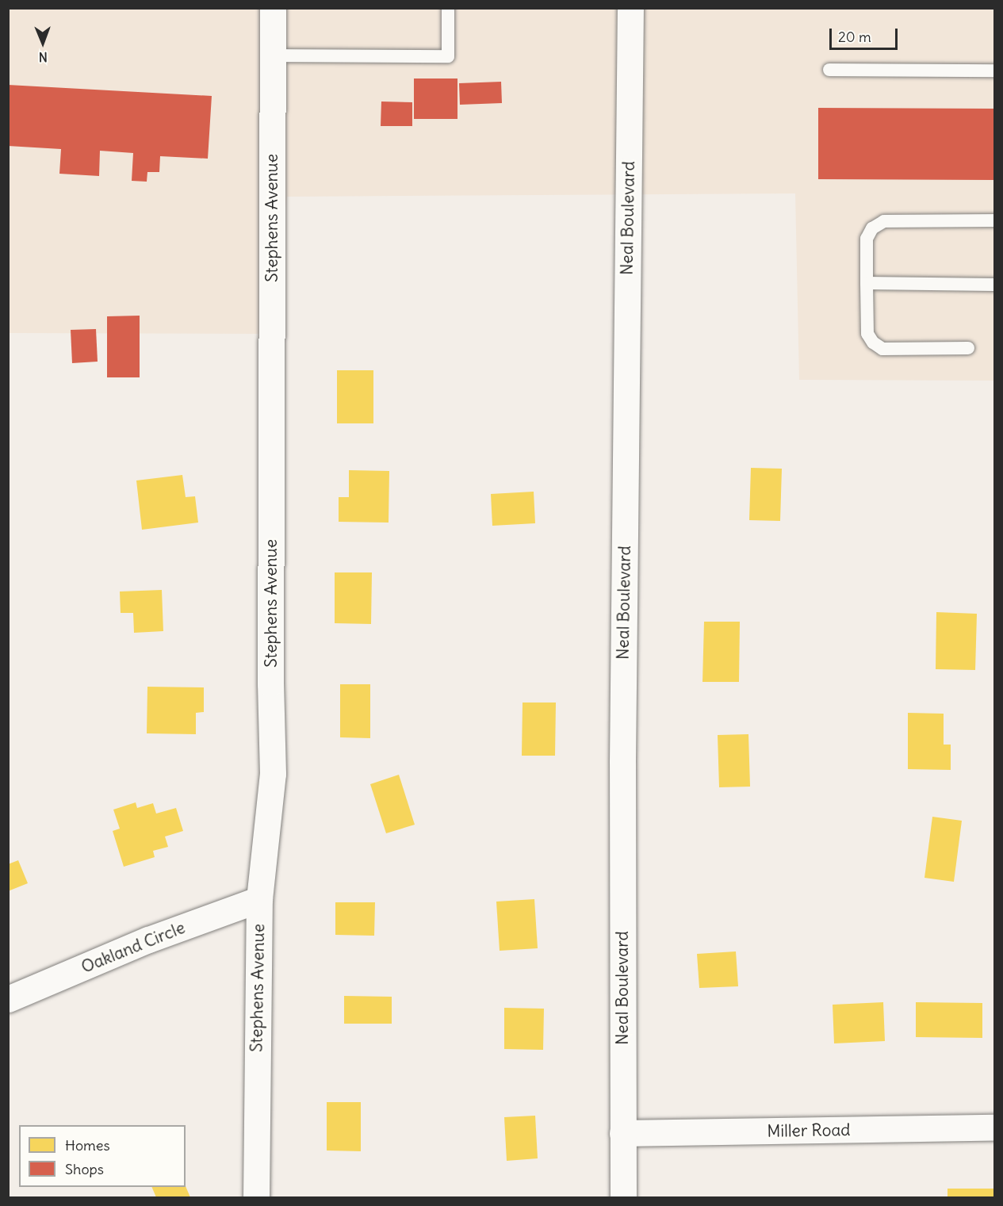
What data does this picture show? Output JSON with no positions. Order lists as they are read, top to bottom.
{
  "streets": {
    "street": [
      "Stephens Avenue",
      "Neal Boulevard",
      "Oakland Circle",
      "Miller Road"
    ]
  },
  "crossings": [
    ["Stephens Avenue", "Oakland Circle"],
    ["Neal Boulevard", "Miller Road"]
  ],
  "legend": ["Homes", "Shops"],
  "scale_bar": "20 m",
  "north": "bottom"
}
